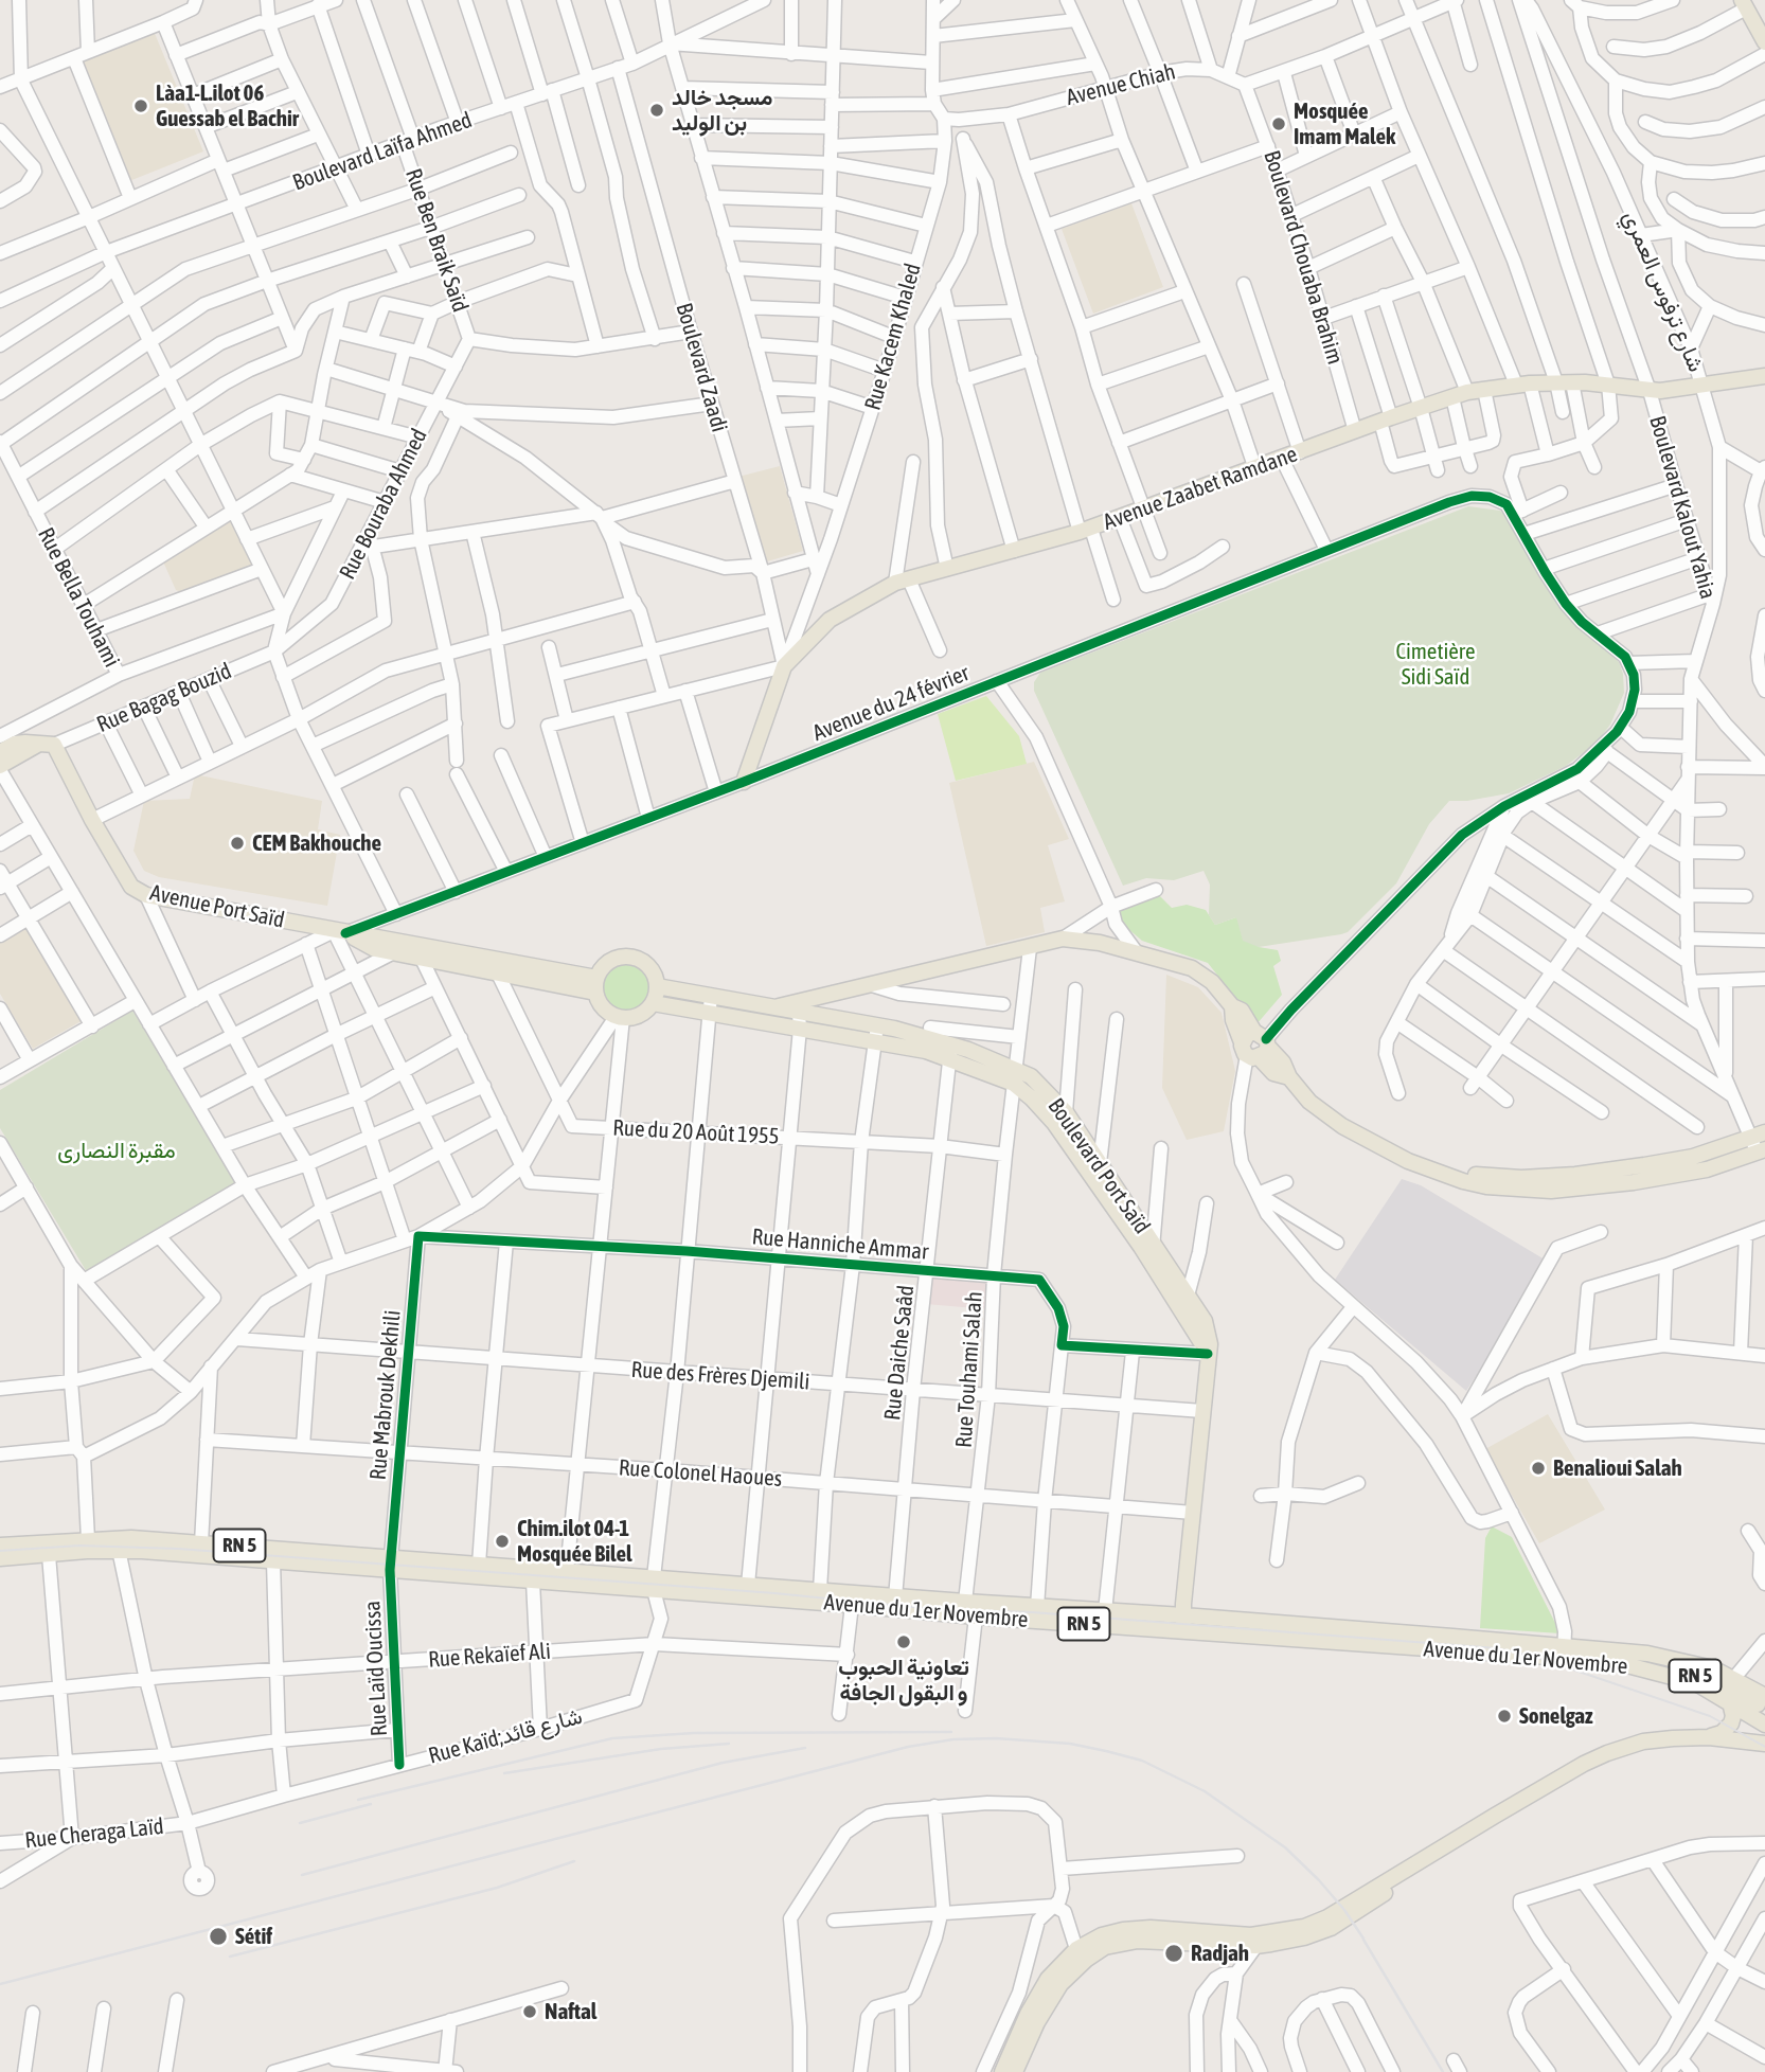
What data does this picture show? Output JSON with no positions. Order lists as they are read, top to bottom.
{
  "streets": {
    "main road": [
      "Avenue Zaabet Ramdane",
      "Avenue Port Saïd",
      "Boulevard Port Saïd",
      "RN 5",
      "Avenue du 1er Novembre"
    ],
    "street": [
      "Avenue Chiah",
      "Boulevard Laïfa Ahmed",
      "Rue Ben Braik Saïd",
      "Boulevard Chouaba Brahim",
      "شارع ترفوس العمري",
      "Rue Kacem Khaled",
      "Boulevard Zaadi",
      "Rue Bouraba Ahmed",
      "Boulevard Kalout Yahia",
      "Rue Bella Touhami",
      "Rue Bagag Bouzid",
      "Avenue du 24 février",
      "Rue du 20 Août 1955",
      "Rue Hanniche Ammar",
      "Rue Daiche Saâd",
      "Rue Touhami Salah",
      "Rue des Frères Djemili",
      "Rue Mabrouk Dekhili",
      "Rue Colonel Haoues",
      "Rue Rekaïef Ali",
      "Rue Laïd Oucissa",
      "Rue Kaïd;شارع قائد",
      "Rue Cheraga Laïd"
    ]
  },
  "crossings": [
    ["Avenue Chiah", "Boulevard Chouaba Brahim"],
    ["Avenue Chiah", "Rue Kacem Khaled"],
    ["Boulevard Laïfa Ahmed", "Rue Ben Braik Saïd"],
    ["Boulevard Laïfa Ahmed", "Boulevard Zaadi"],
    ["Rue Ben Braik Saïd", "Rue Bouraba Ahmed"],
    ["Boulevard Chouaba Brahim", "Avenue Zaabet Ramdane"],
    ["شارع ترفوس العمري", "Avenue Zaabet Ramdane"],
    ["شارع ترفوس العمري", "Boulevard Kalout Yahia"],
    ["Rue Kacem Khaled", "Boulevard Zaadi"],
    ["Rue Kacem Khaled", "Avenue Zaabet Ramdane"],
    ["Boulevard Zaadi", "Avenue Zaabet Ramdane"],
    ["Avenue Zaabet Ramdane", "Boulevard Kalout Yahia"],
    ["Avenue Zaabet Ramdane", "Avenue du 24 février"],
    ["Rue Bouraba Ahmed", "Rue Bagag Bouzid"],
    ["Rue Bagag Bouzid", "Avenue Port Saïd"],
    ["Avenue du 24 février", "Avenue Port Saïd"],
    ["Avenue Port Saïd", "Rue du 20 Août 1955"],
    ["Rue du 20 Août 1955", "Rue Daiche Saâd"],
    ["Rue du 20 Août 1955", "Rue Touhami Salah"],
    ["Boulevard Port Saïd", "Rue Touhami Salah"],
    ["Boulevard Port Saïd", "Rue des Frères Djemili"],
    ["Boulevard Port Saïd", "Rue Colonel Haoues"],
    ["Boulevard Port Saïd", "Avenue du 1er Novembre"],
    ["Rue Hanniche Ammar", "Rue Daiche Saâd"],
    ["Rue Hanniche Ammar", "Rue Touhami Salah"],
    ["Rue Hanniche Ammar", "Rue Mabrouk Dekhili"],
    ["Rue Daiche Saâd", "Rue des Frères Djemili"],
    ["Rue Daiche Saâd", "Rue Colonel Haoues"],
    ["Rue Daiche Saâd", "Avenue du 1er Novembre"],
    ["Rue Touhami Salah", "Rue des Frères Djemili"],
    ["Rue Touhami Salah", "Rue Colonel Haoues"],
    ["Rue Touhami Salah", "Avenue du 1er Novembre"],
    ["Rue des Frères Djemili", "Rue Mabrouk Dekhili"],
    ["Rue Mabrouk Dekhili", "Rue Colonel Haoues"],
    ["Rue Mabrouk Dekhili", "RN 5"],
    ["Rue Mabrouk Dekhili", "Avenue du 1er Novembre"],
    ["Rue Mabrouk Dekhili", "Rue Laïd Oucissa"],
    ["RN 5", "Avenue du 1er Novembre"],
    ["RN 5", "Rue Laïd Oucissa"],
    ["Avenue du 1er Novembre", "Rue Laïd Oucissa"],
    ["Rue Rekaïef Ali", "Rue Laïd Oucissa"],
    ["Rue Rekaïef Ali", "Rue Kaïd;شارع قائد"],
    ["Rue Laïd Oucissa", "Rue Kaïd;شارع قائد"],
    ["Rue Kaïd;شارع قائد", "Rue Cheraga Laïd"]
  ],
  "parks": ["Cimetière Sidi Saïd", "مقبرة النصارى"],
  "places": [
    "Làa1-L.ilot 06 Guessab el Bachir",
    "مسجد خالد بن الوليد",
    "Mosquée Imam Malek",
    "CEM Bakhouche",
    "Benalioui Salah",
    "Chim.ilot 04-1 Mosquée Bilel",
    "تعاونية الحبوب و البقول الجافة",
    "Sonelgaz",
    "Sétif",
    "Radjah",
    "Naftal"
  ]
}
